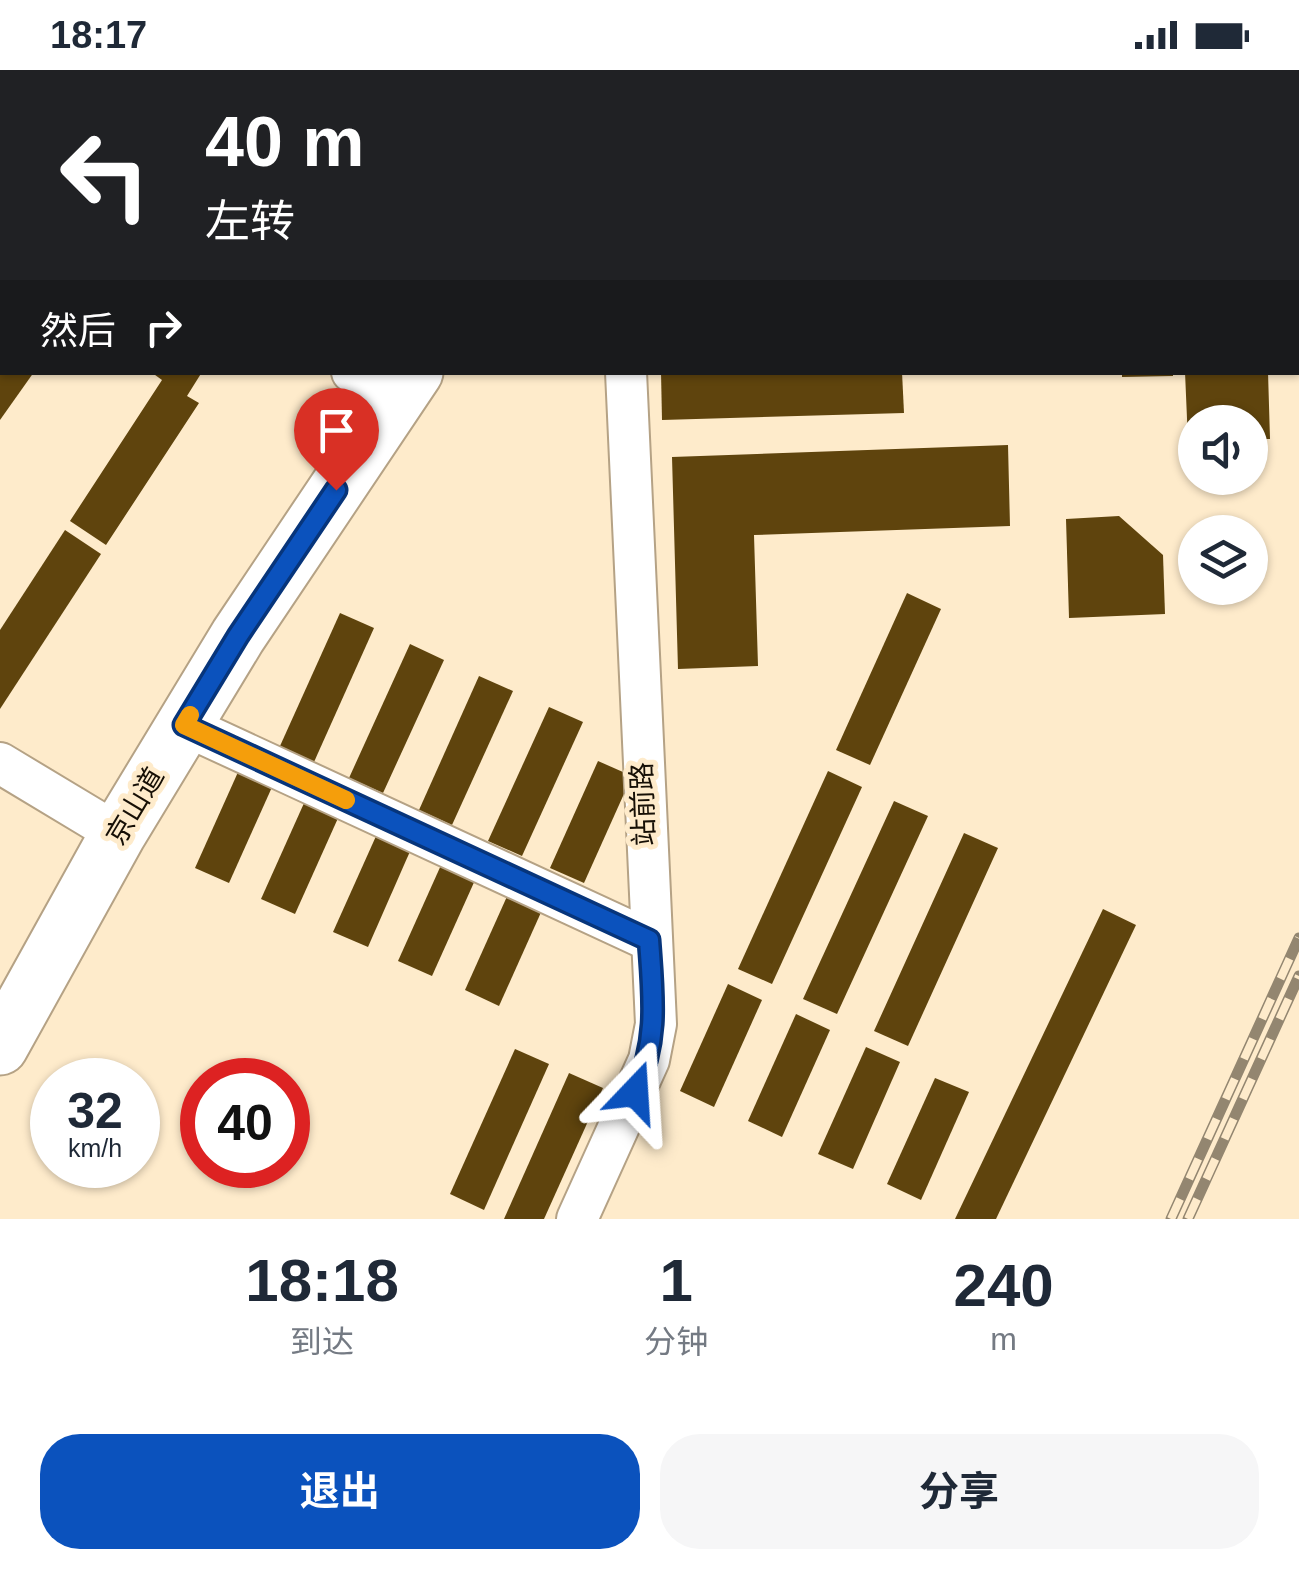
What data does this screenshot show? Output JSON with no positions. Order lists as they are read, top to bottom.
{
  "streets": {
    "highway": ["京山道"],
    "street": ["站前路"]
  },
  "page": {
    "status": "18:17",
    "turn": ["40 m", "左转"],
    "then": "然后",
    "speed": "32 km/h",
    "limit": "40",
    "eta": [
      "18:18",
      "到达",
      "1",
      "分钟",
      "240",
      "m"
    ],
    "buttons": ["退出", "分享"]
  }
}
